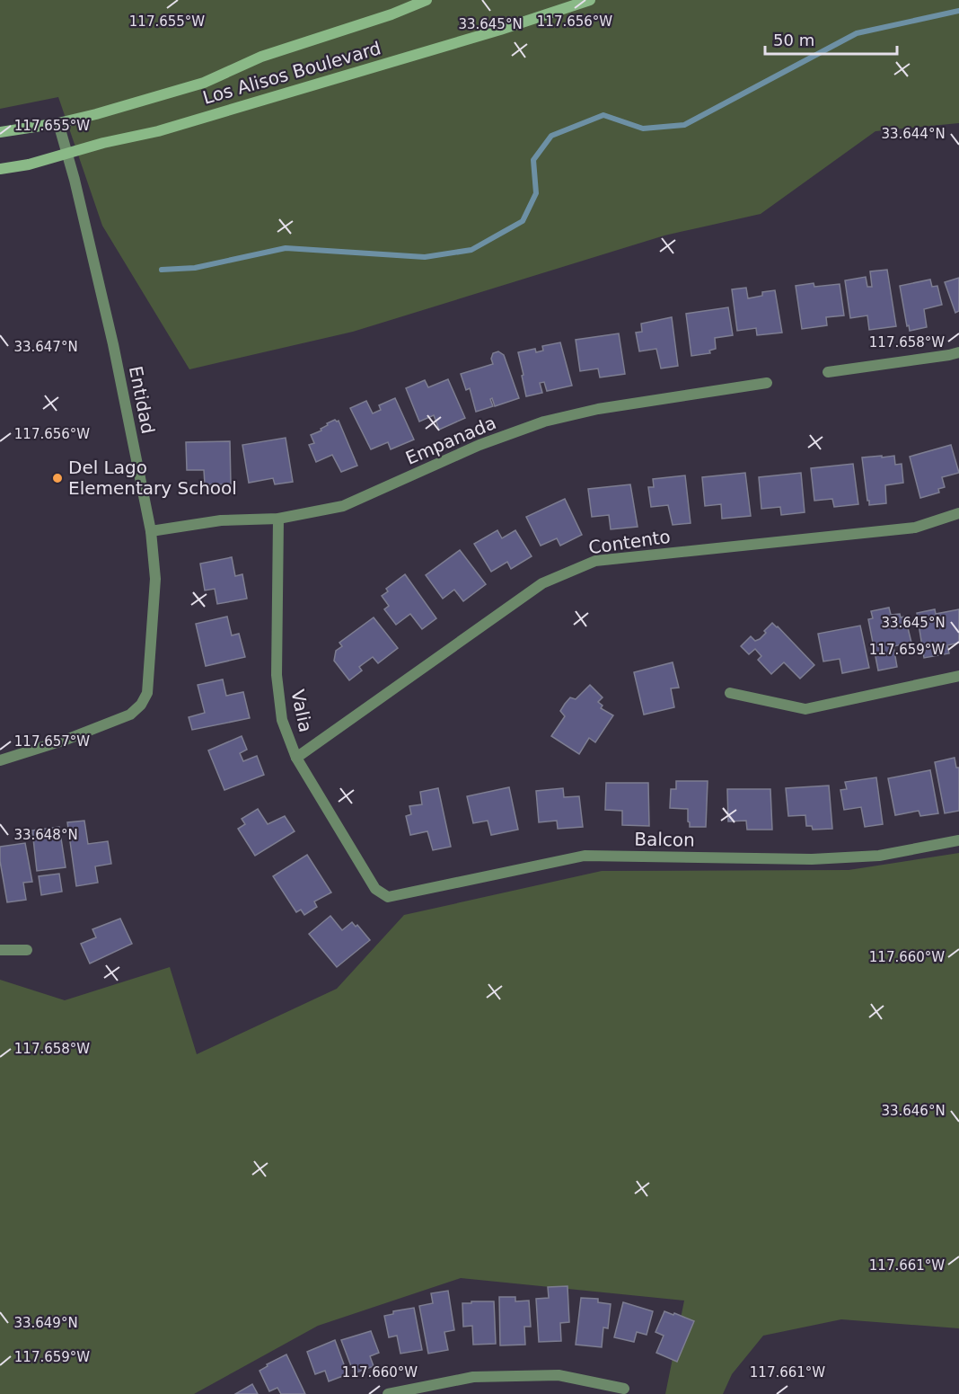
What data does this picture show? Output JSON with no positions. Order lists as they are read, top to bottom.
{
  "streets": {
    "main road": ["Los Alisos Boulevard"],
    "street": [
      "Entidad",
      "Empanada",
      "Contento",
      "Valia",
      "Balcon"
    ]
  },
  "crossings": [
    ["Los Alisos Boulevard", "Entidad"],
    ["Entidad", "Empanada"],
    ["Empanada", "Valia"],
    ["Contento", "Valia"],
    ["Valia", "Balcon"]
  ],
  "places": ["Del Lago Elementary School"],
  "scale_bar": "50 m",
  "coordinates": [
    "117.655°W",
    "117.656°W",
    "33.645°N",
    "33.644°N",
    "117.658°W",
    "33.647°N",
    "117.659°W",
    "117.657°W",
    "33.648°N",
    "117.660°W",
    "33.646°N",
    "117.661°W",
    "33.649°N"
  ]
}
